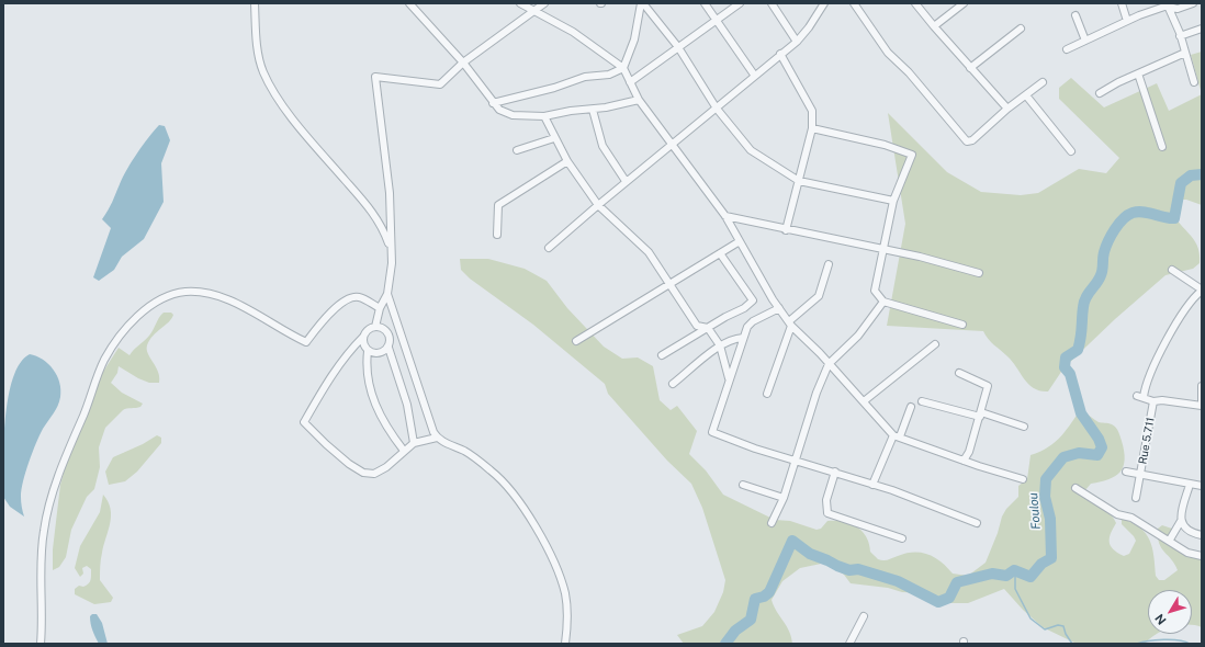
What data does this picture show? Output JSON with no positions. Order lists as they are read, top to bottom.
{
  "streets": {
    "street": ["Rue 5.711"]
  },
  "water": ["Foulou"],
  "north": "bottom left"
}
